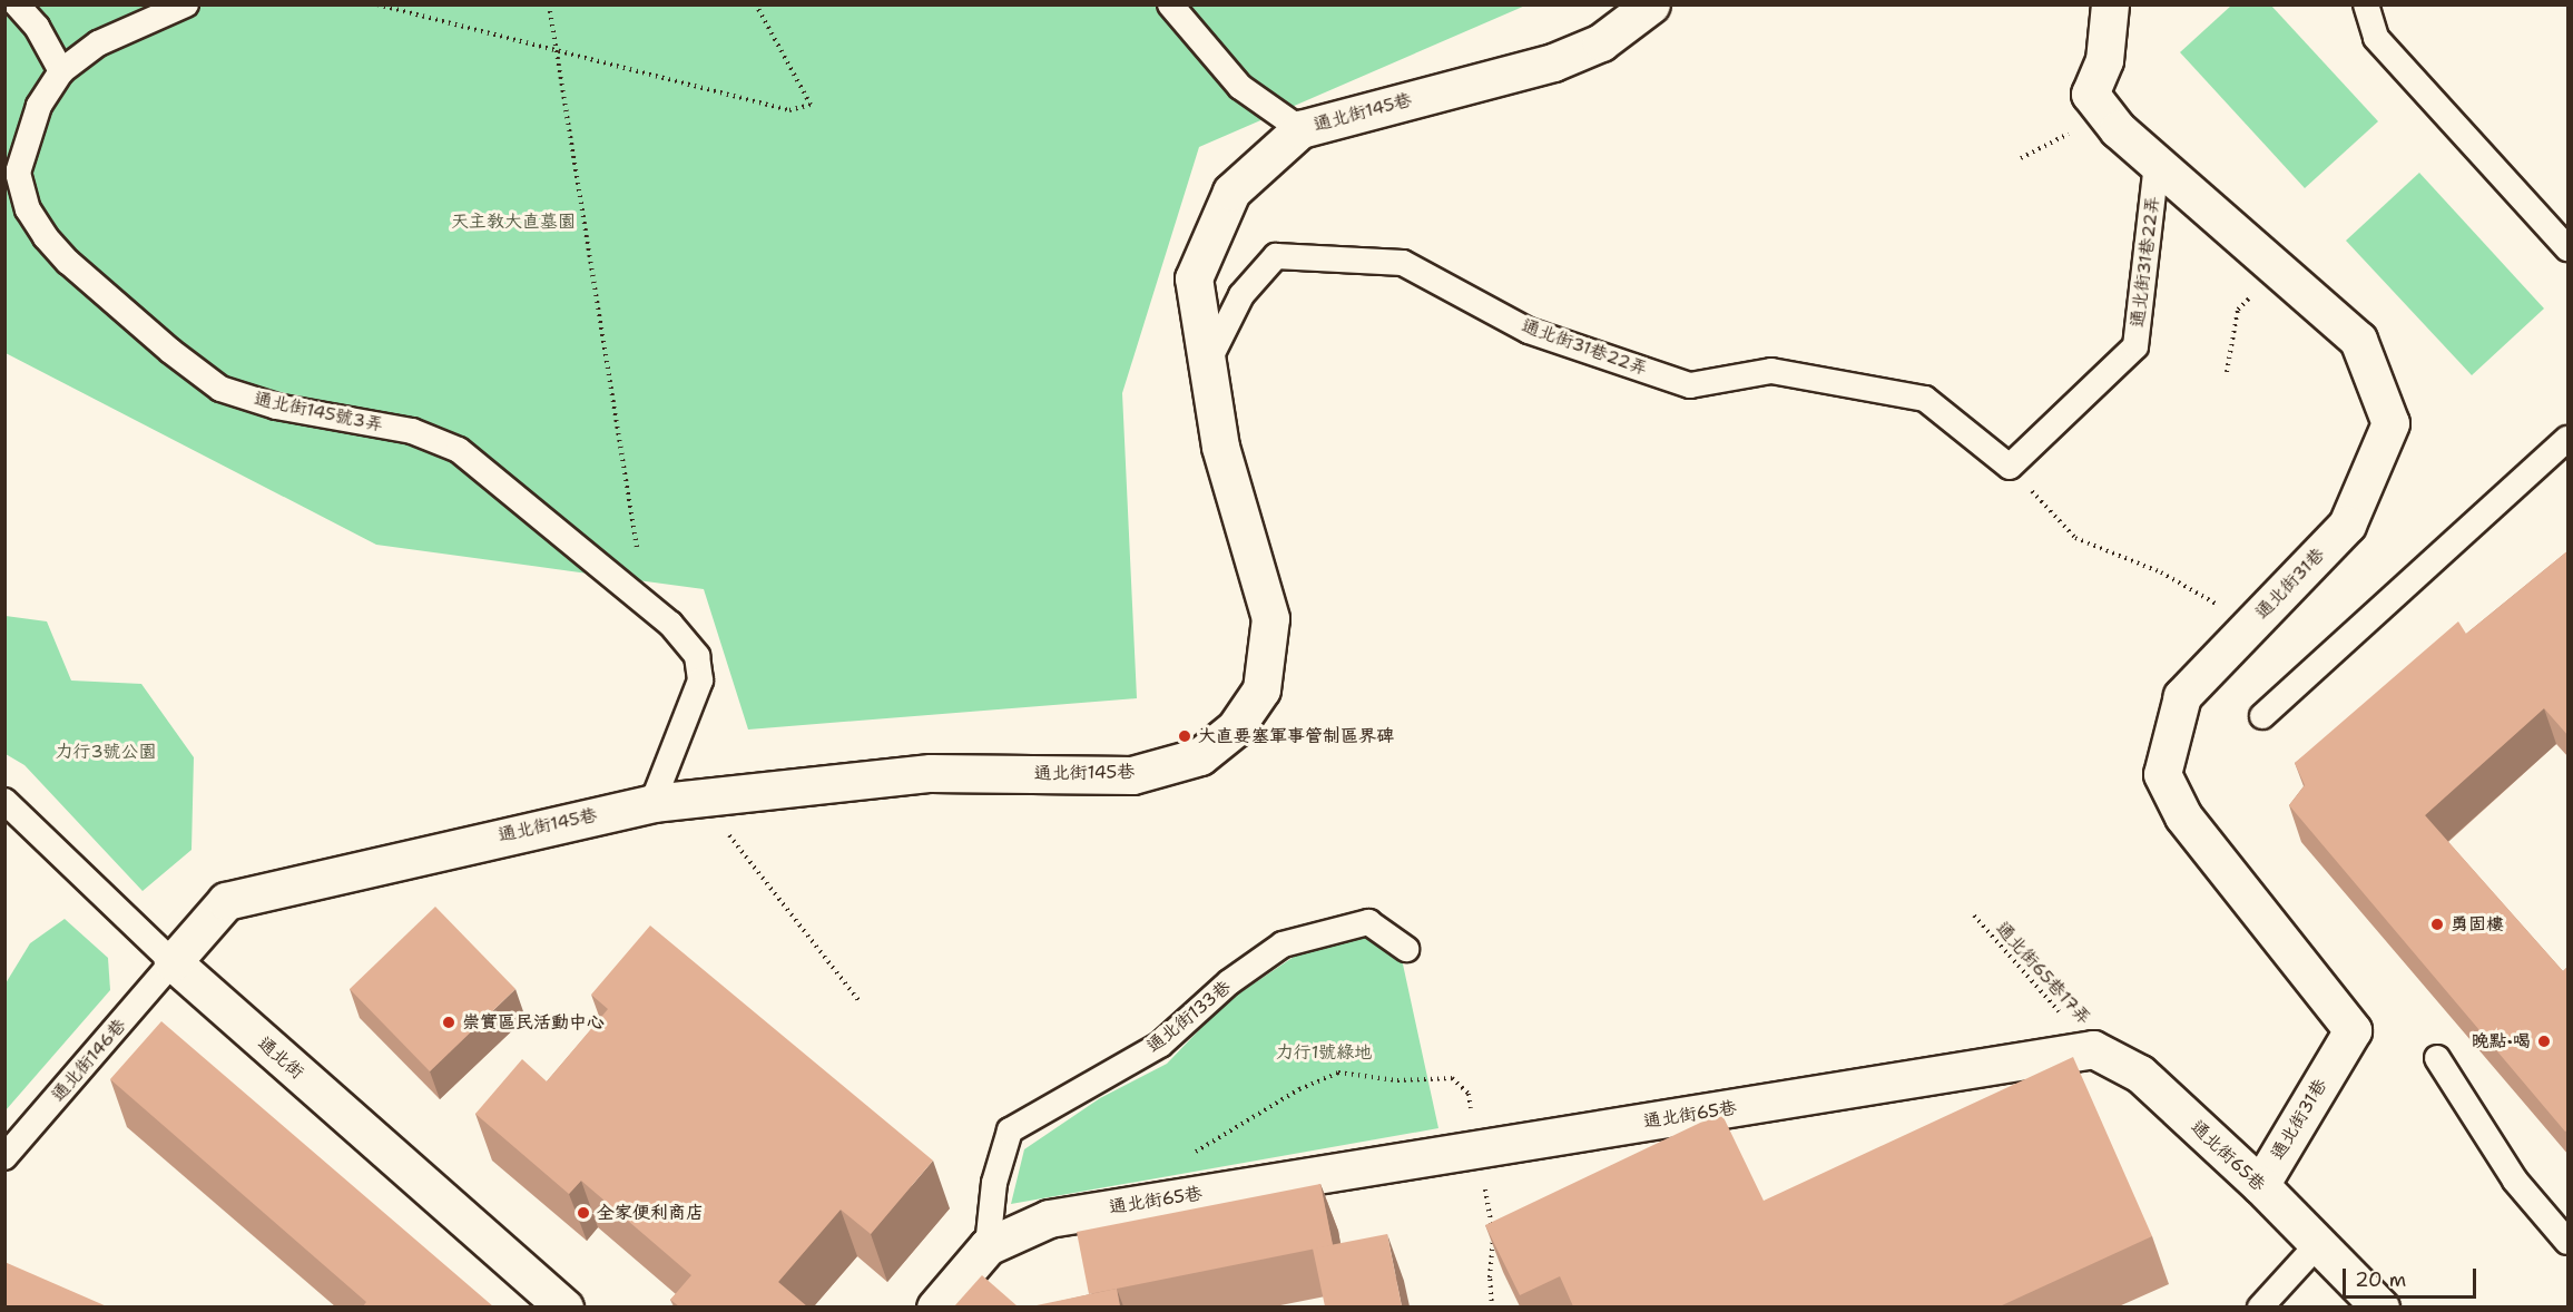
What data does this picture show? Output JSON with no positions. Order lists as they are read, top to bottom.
{
  "streets": {
    "street": [
      "通北街145巷",
      "通北街31巷",
      "通北街",
      "通北街65巷"
    ],
    "lane": [
      "通北街31巷22弄",
      "通北街145號3弄",
      "通北街133巷",
      "通北街146巷"
    ],
    "path": ["通北街65巷17弄"]
  },
  "crossings": [
    ["通北街145巷", "通北街31巷22弄"],
    ["通北街145巷", "通北街145號3弄"],
    ["通北街145巷", "通北街"],
    ["通北街145巷", "通北街146巷"],
    ["通北街31巷22弄", "通北街31巷"],
    ["通北街31巷", "通北街65巷"],
    ["通北街65巷17弄", "通北街65巷"],
    ["通北街133巷", "通北街65巷"],
    ["通北街", "通北街146巷"]
  ],
  "parks": ["天主教大直墓園", "力行3號公園", "力行1號綠地"],
  "places": [
    "大直要塞軍事管制區界碑",
    "勇固樓",
    "崇實區民活動中心",
    "晚點·喝",
    "全家便利商店"
  ],
  "scale_bar": "20 m"
}
